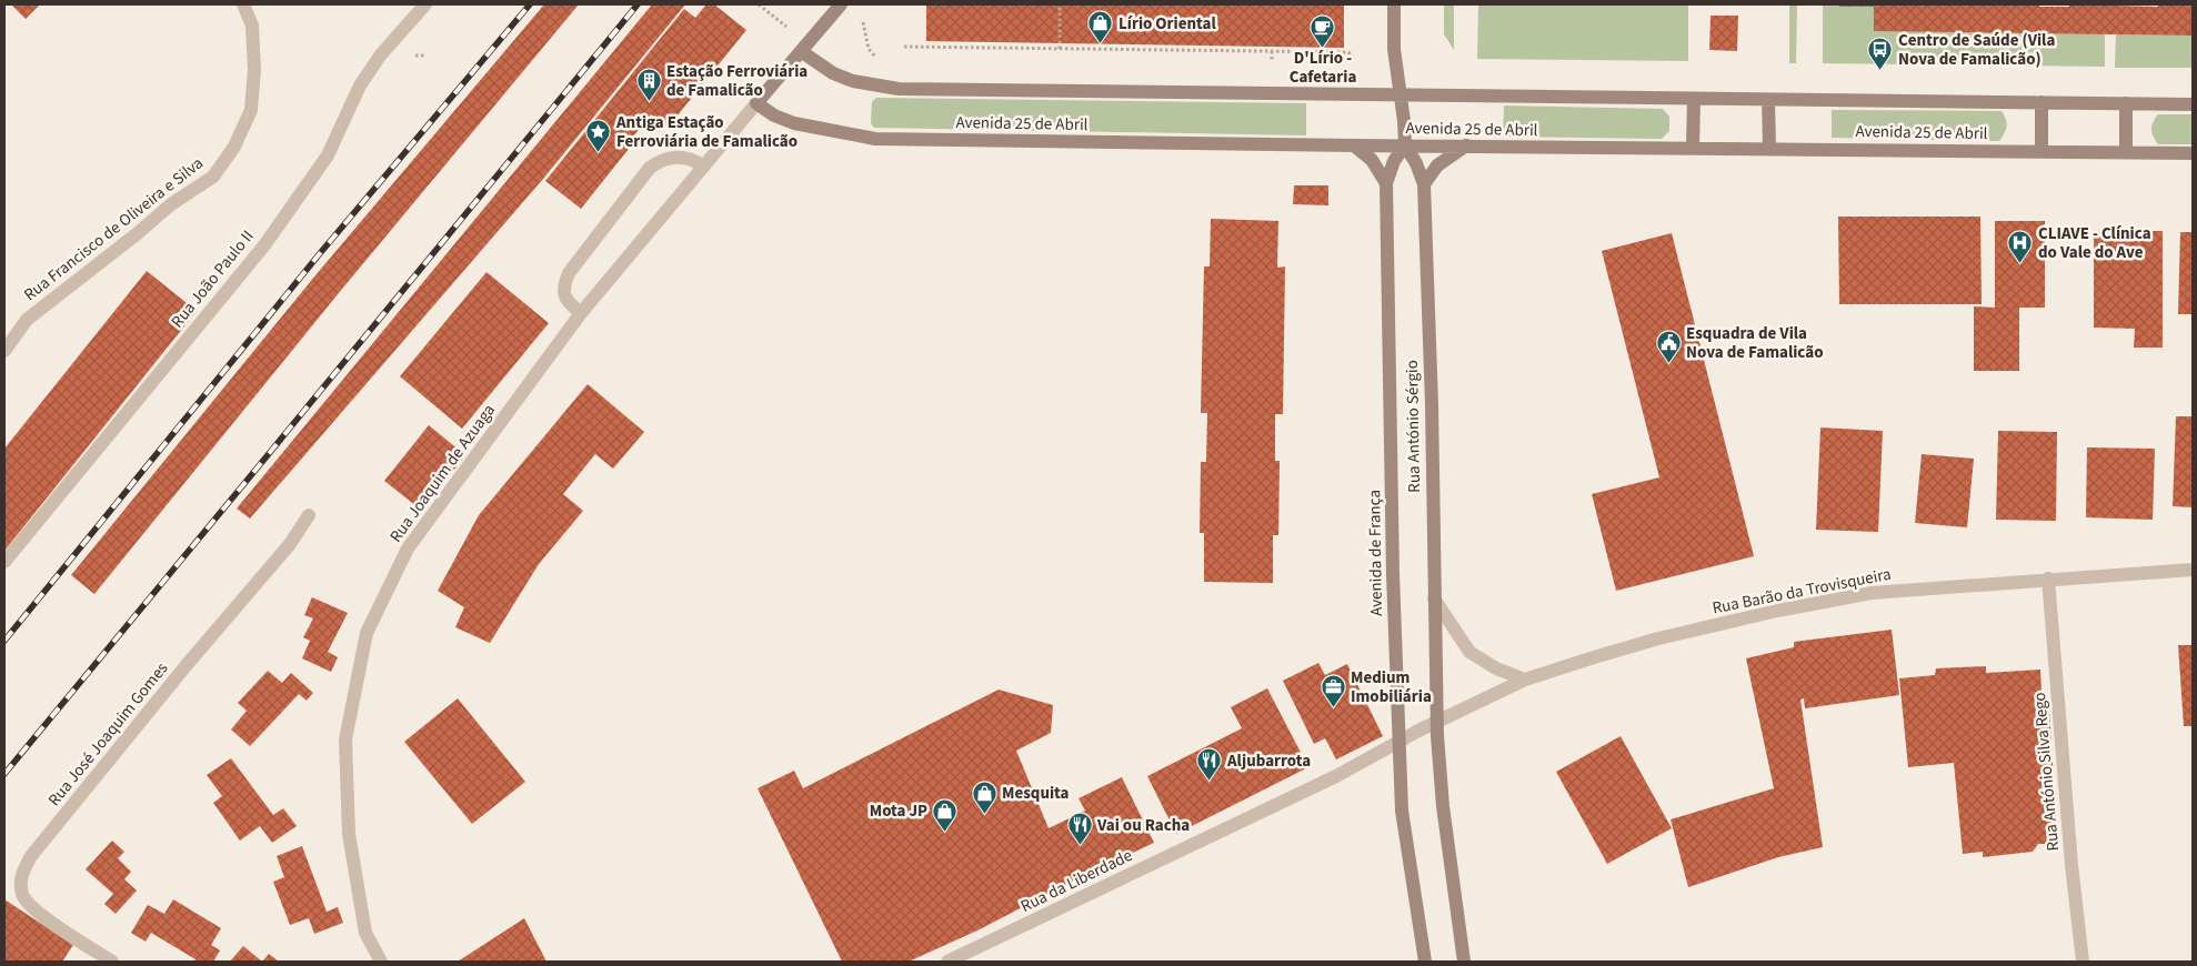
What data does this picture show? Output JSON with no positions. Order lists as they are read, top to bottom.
{
  "streets": {
    "main road": ["Avenida 25 de Abril", "Rua António Sérgio", "Avenida de França"],
    "street": [
      "Rua Francisco de Oliveira e Silva",
      "Rua João Paulo II",
      "Rua Joaquim de Azuaga",
      "Rua Barão da Trovisqueira",
      "Rua José Joaquim Gomes",
      "Rua António Silva Rego",
      "Rua da Liberdade"
    ]
  },
  "crossings": [
    ["Avenida 25 de Abril", "Rua António Sérgio"],
    ["Avenida 25 de Abril", "Rua Joaquim de Azuaga"],
    ["Avenida 25 de Abril", "Avenida de França"],
    ["Rua António Sérgio", "Avenida de França"],
    ["Rua António Sérgio", "Rua Barão da Trovisqueira"],
    ["Avenida de França", "Rua Barão da Trovisqueira"],
    ["Avenida de França", "Rua da Liberdade"],
    ["Rua Barão da Trovisqueira", "Rua António Silva Rego"],
    ["Rua Barão da Trovisqueira", "Rua da Liberdade"]
  ],
  "places": {
    "shop": ["Lírio Oriental", "Mesquita", "Mota JP"],
    "cafe": ["D'Lírio - Cafetaria"],
    "bus stop": ["Centro de Saúde (Vila Nova de Famalicão)"],
    "building": ["Estação Ferroviária de Famalicão"],
    "place": ["Antiga Estação Ferroviária de Famalicão"],
    "hospital": ["CLIAVE - Clínica do Vale do Ave"],
    "public building": ["Esquadra de Vila Nova de Famalicão"],
    "office": ["Medium Imobiliária"],
    "restaurant": ["Aljubarrota", "Vai ou Racha"]
  }
}
